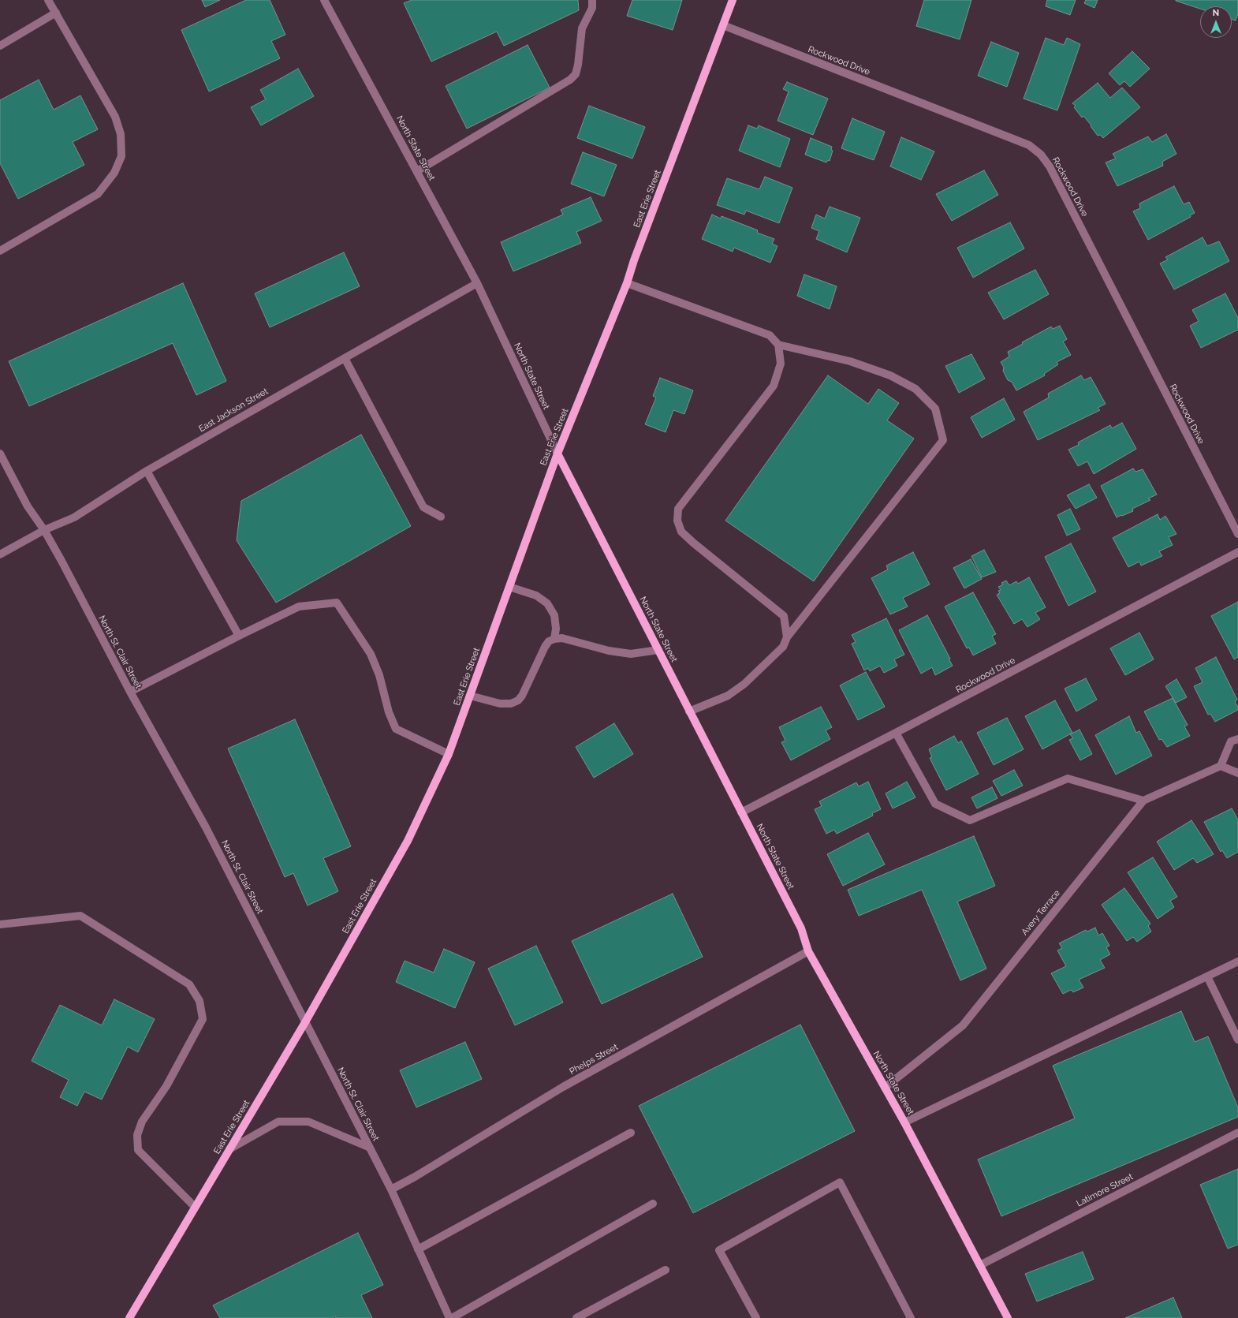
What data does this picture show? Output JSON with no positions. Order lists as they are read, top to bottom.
{
  "streets": {
    "main road": ["North State Street", "East Erie Street"],
    "street": [
      "Rockwood Drive",
      "East Jackson Street",
      "North St. Clair Street",
      "Avery Terrace",
      "Phelps Street",
      "Latimore Street"
    ]
  },
  "crossings": [
    ["Rockwood Drive", "North State Street"],
    ["Rockwood Drive", "East Erie Street"],
    ["North State Street", "East Erie Street"],
    ["North State Street", "East Jackson Street"],
    ["North State Street", "Avery Terrace"],
    ["North State Street", "Phelps Street"],
    ["North State Street", "Latimore Street"],
    ["East Erie Street", "North St. Clair Street"],
    ["East Jackson Street", "North St. Clair Street"],
    ["North St. Clair Street", "Phelps Street"]
  ],
  "north": "top"
}
